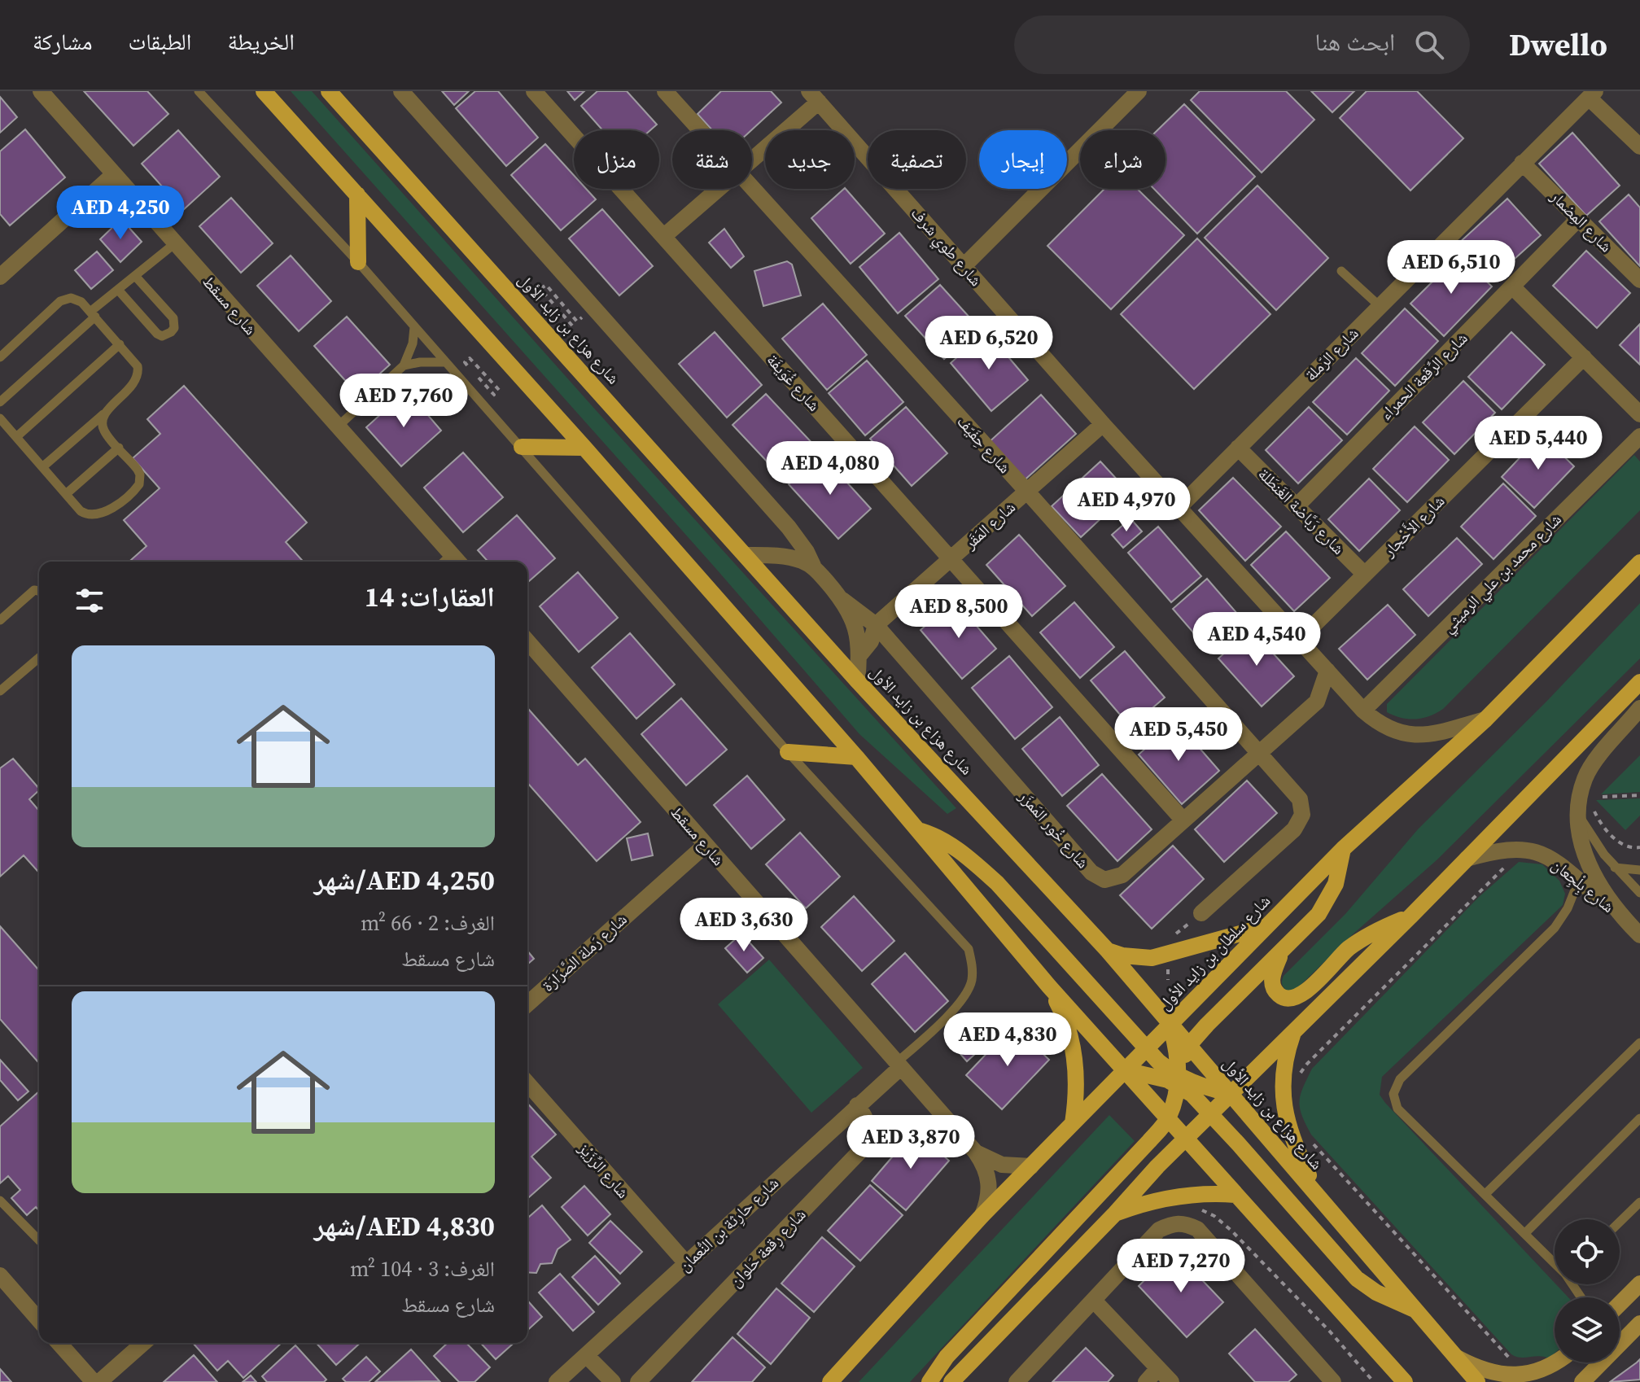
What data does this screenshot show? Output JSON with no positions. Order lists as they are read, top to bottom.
{
  "streets": {
    "main road": ["شارع هزاع بن زايد الأول", "شارع سلطان بن زايد الأول"],
    "street": [
      "شارع المِضمار",
      "شارع طوي شرف",
      "شارع مسقط",
      "شارع الرّملة",
      "شارع الرِّقعة الحمراء",
      "شارع غُوَيفَة",
      "شارع حِفَيّف",
      "شارع رَبَّاضة الغَنطَلة",
      "شارع المَقَر",
      "شارع الأَحْجار",
      "شارع محمد بن علي الرميثي",
      "شارع خُور المَمزَر",
      "شارع بِلْجِعان",
      "شارع رَملة الصَّرَارَة",
      "شارع الرِّزَيْز",
      "شارع حارِثة بن النُّعمان",
      "شارع رِقعة حَلوان"
    ]
  },
  "crossings": [
    ["شارع المِضمار", "شارع الرّملة"],
    ["شارع المِضمار", "شارع الرِّقعة الحمراء"],
    ["شارع طوي شرف", "شارع الرّملة"],
    ["شارع طوي شرف", "شارع المَقَر"],
    ["شارع طوي شرف", "شارع الأَحْجار"],
    ["شارع طوي شرف", "شارع محمد بن علي الرميثي"],
    ["شارع طوي شرف", "شارع خُور المَمزَر"],
    ["شارع طوي شرف", "شارع سلطان بن زايد الأول"],
    ["شارع مسقط", "شارع رَملة الصَّرَارَة"],
    ["شارع مسقط", "شارع سلطان بن زايد الأول"],
    ["شارع مسقط", "شارع حارِثة بن النُّعمان"],
    ["شارع هزاع بن زايد الأول", "شارع سلطان بن زايد الأول"],
    ["شارع الرّملة", "شارع رَبَّاضة الغَنطَلة"],
    ["شارع الرِّقعة الحمراء", "شارع رَبَّاضة الغَنطَلة"],
    ["شارع غُوَيفَة", "شارع المَقَر"],
    ["شارع غُوَيفَة", "شارع خُور المَمزَر"],
    ["شارع حِفَيّف", "شارع المَقَر"],
    ["شارع حِفَيّف", "شارع خُور المَمزَر"],
    ["شارع رَبَّاضة الغَنطَلة", "شارع الأَحْجار"],
    ["شارع المَقَر", "شارع خُور المَمزَر"],
    ["شارع الرِّزَيْز", "شارع حارِثة بن النُّعمان"],
    ["شارع حارِثة بن النُّعمان", "شارع رِقعة حَلوان"]
  ],
  "page": {
    "header": "Dwello",
    "search": "ابحث هنا",
    "nav": ["الخريطة", "الطبقات", "مشاركة"],
    "chip": [
      "شراء",
      "إيجار",
      "تصفية",
      "جديد",
      "شقة",
      "منزل"
    ],
    "price": [
      "AED 4,250",
      "AED 6,510",
      "AED 6,520",
      "AED 7,760",
      "AED 5,440",
      "AED 4,080",
      "AED 4,970",
      "AED 8,500",
      "AED 4,540",
      "AED 5,450",
      "AED 3,630",
      "AED 4,830",
      "AED 3,870",
      "AED 7,270"
    ],
    "heading": "العقارات: 14",
    "list": [
      {
        "name": "AED 4,250/شهر",
        "note": "الغرف: 2 · 66 m² · شارع مسقط"
      },
      {
        "name": "AED 4,830/شهر",
        "note": "الغرف: 3 · 104 m² · شارع مسقط"
      }
    ]
  }
}
